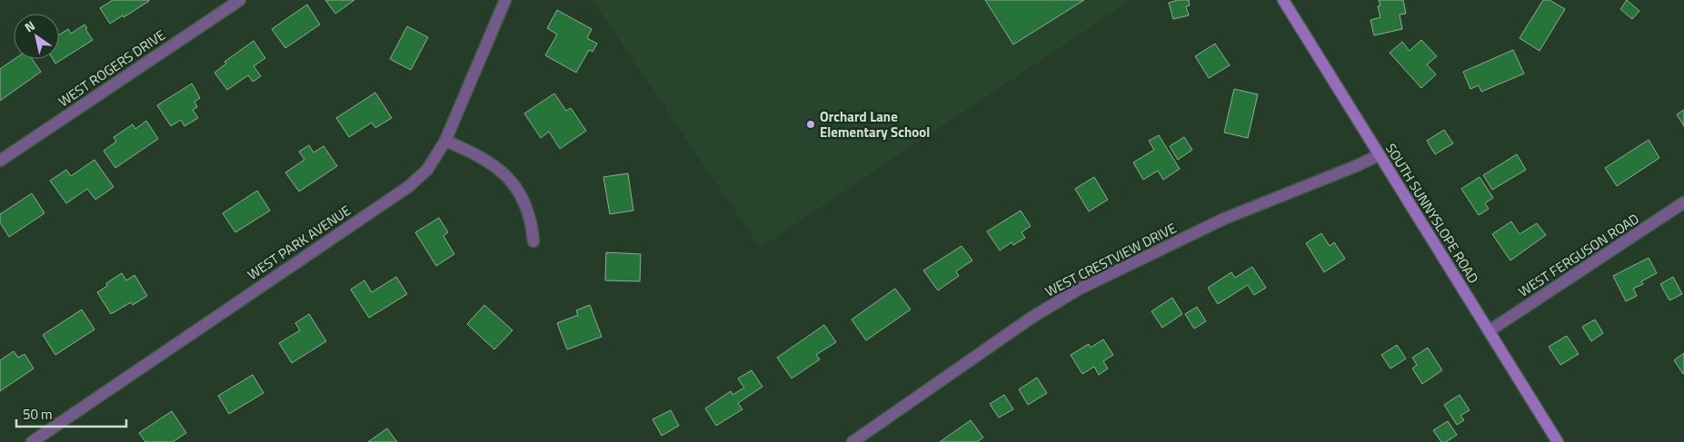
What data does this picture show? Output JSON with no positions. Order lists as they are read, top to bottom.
{
  "streets": {
    "street": [
      "WEST ROGERS DRIVE",
      "SOUTH SUNNYSLOPE ROAD",
      "WEST PARK AVENUE",
      "WEST FERGUSON ROAD",
      "WEST CRESTVIEW DRIVE"
    ]
  },
  "crossings": [
    ["SOUTH SUNNYSLOPE ROAD", "WEST FERGUSON ROAD"],
    ["SOUTH SUNNYSLOPE ROAD", "WEST CRESTVIEW DRIVE"]
  ],
  "places": ["Orchard Lane Elementary School"],
  "scale_bar": "50 m",
  "north": "top left"
}
